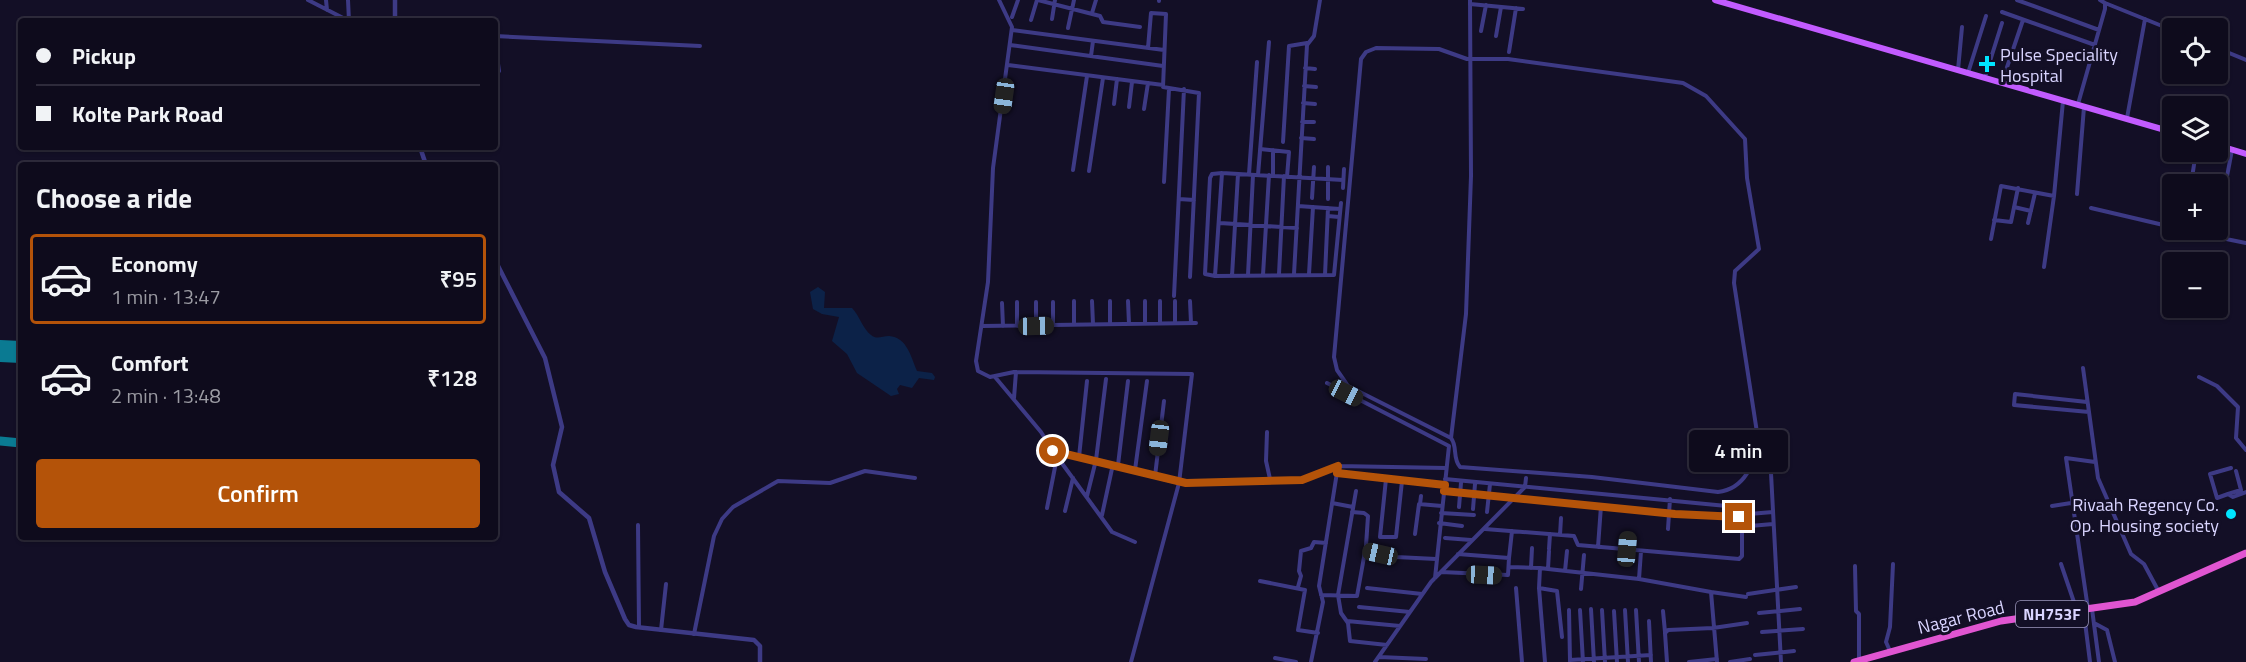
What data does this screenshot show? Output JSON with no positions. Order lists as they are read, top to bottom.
{
  "streets": {
    "highway": ["NH753F", "Nagar Road"]
  },
  "places": {
    "health": ["Pulse Speciality Hospital"],
    "other": ["Rivaah Regency Co. Op. Housing society"]
  },
  "page": {
    "map_buttons": ["+", "−"],
    "banner": ["Pickup", "Kolte Park Road"],
    "heading": "Choose a ride",
    "list": [
      {
        "name": "Economy",
        "note": "1 min · 13:47",
        "value": "₹95"
      },
      {
        "name": "Comfort",
        "note": "2 min · 13:48",
        "value": "₹128"
      }
    ],
    "bubble": "4 min",
    "buttons": "Confirm"
  }
}
